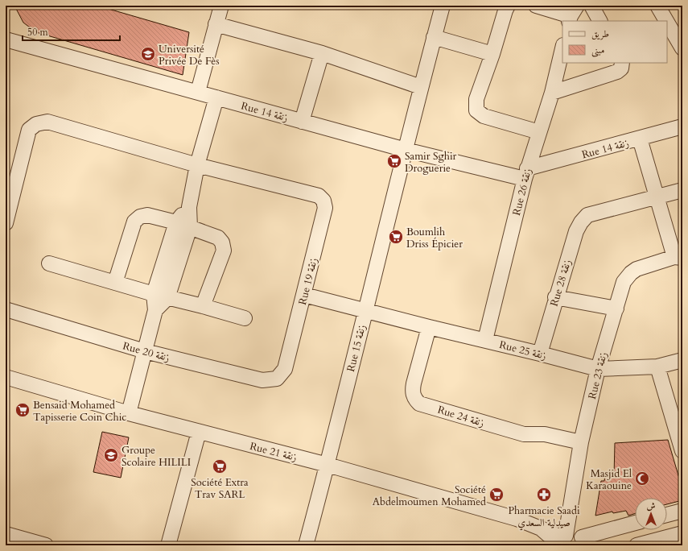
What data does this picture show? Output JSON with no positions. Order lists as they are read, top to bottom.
{
  "streets": {
    "street": [
      "Rue 14 زنقة",
      "Rue 26 زنقة",
      "Rue 19 زنقة",
      "Rue 28 زنقة",
      "Rue 15 زنقة",
      "Rue 25 زنقة",
      "Rue 20 زنقة",
      "Rue 23 زنقة",
      "Rue 24 زنقة",
      "Rue 21 زنقة"
    ]
  },
  "crossings": [
    ["Rue 14 زنقة", "Rue 26 زنقة"],
    ["Rue 14 زنقة", "Rue 15 زنقة"],
    ["Rue 26 زنقة", "Rue 25 زنقة"],
    ["Rue 19 زنقة", "Rue 20 زنقة"],
    ["Rue 28 زنقة", "Rue 25 زنقة"],
    ["Rue 15 زنقة", "Rue 25 زنقة"],
    ["Rue 15 زنقة", "Rue 21 زنقة"],
    ["Rue 25 زنقة", "Rue 23 زنقة"],
    ["Rue 25 زنقة", "Rue 24 زنقة"],
    ["Rue 23 زنقة", "Rue 24 زنقة"],
    ["Rue 23 زنقة", "Rue 21 زنقة"]
  ],
  "places": {
    "school or university": ["Université Privée De Fès", "Groupe Scolaire HILILI"],
    "supermarket": [
      "Samir Sghir Droguerie",
      "Boumlih Driss Épicier",
      "Bensaid Mohamed Tapisserie Coin Chic",
      "Société Extra Trav SARL",
      "Société Abdelmoumen Mohamed"
    ],
    "mosque": ["Masjid El Karaouine"],
    "pharmacy": ["Pharmacie Saadi صيدلية السعدي"]
  },
  "legend": ["طريق", "مبنى"],
  "scale_bar": "50 m",
  "north": "top"
}
